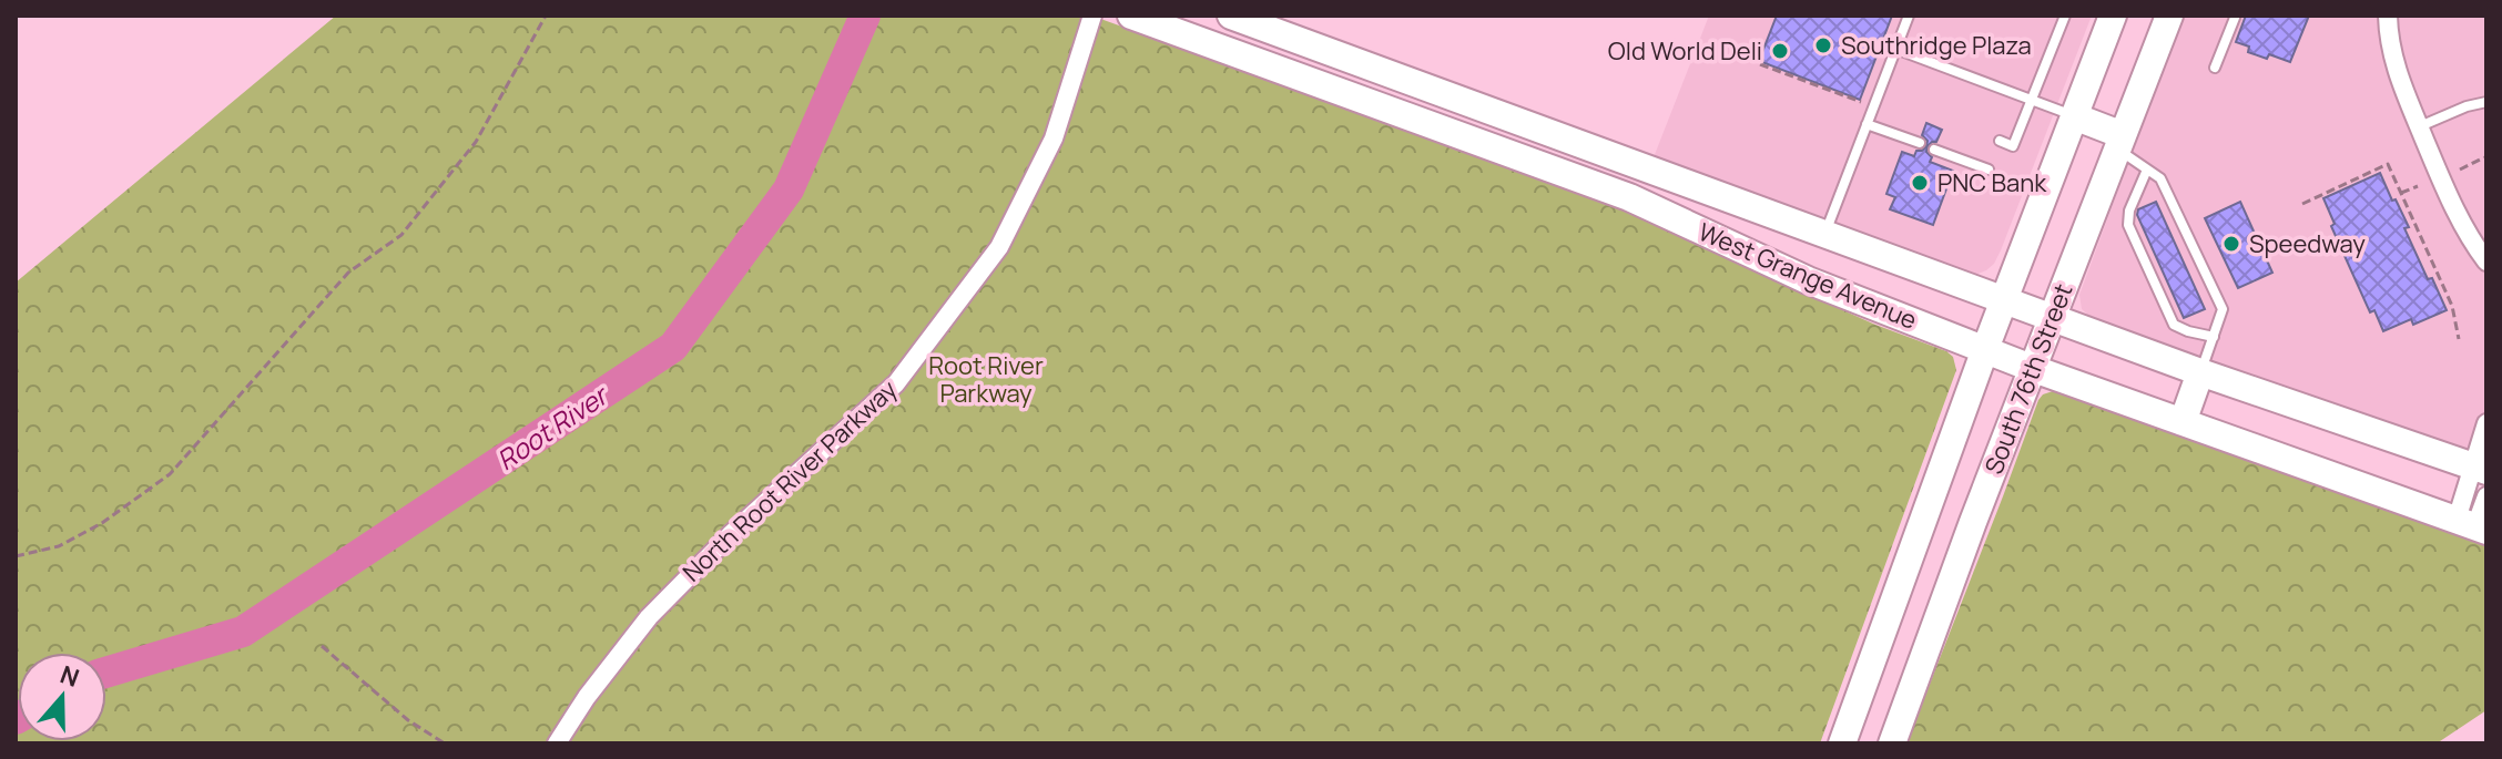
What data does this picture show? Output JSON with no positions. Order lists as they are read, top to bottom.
{
  "streets": {
    "street": ["West Grange Avenue", "South 76th Street", "North Root River Parkway"]
  },
  "crossings": [
    ["West Grange Avenue", "South 76th Street"]
  ],
  "water": ["Root River"],
  "parks": ["Root River Parkway"],
  "places": [
    "Southridge Plaza",
    "Old World Deli",
    "PNC Bank",
    "Speedway"
  ],
  "north": "top"
}
